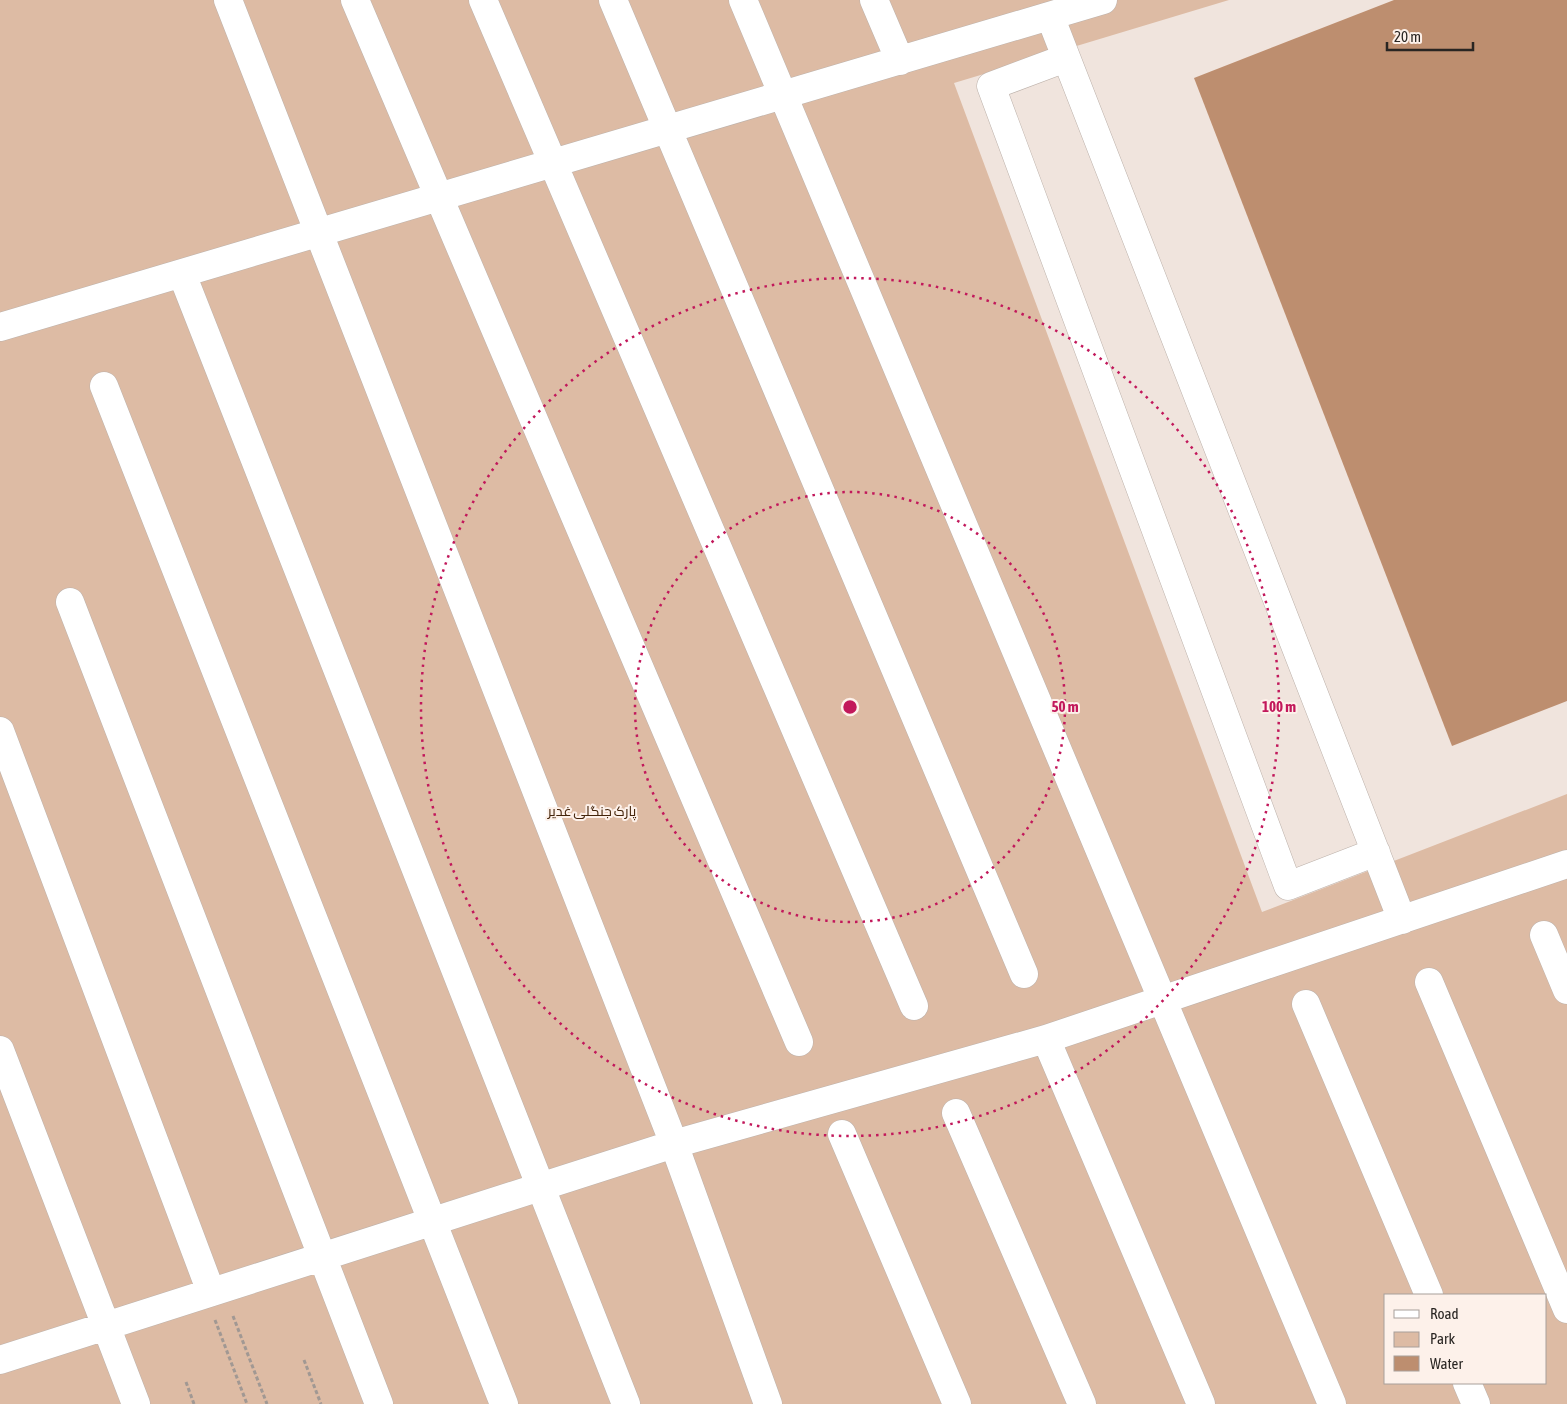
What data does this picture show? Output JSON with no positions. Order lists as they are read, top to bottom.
{
  "parks": ["پارک جنگلی غدیر"],
  "legend": ["Road", "Park", "Water"],
  "scale_bar": "20 m",
  "rings": ["50 m", "100 m"]
}
